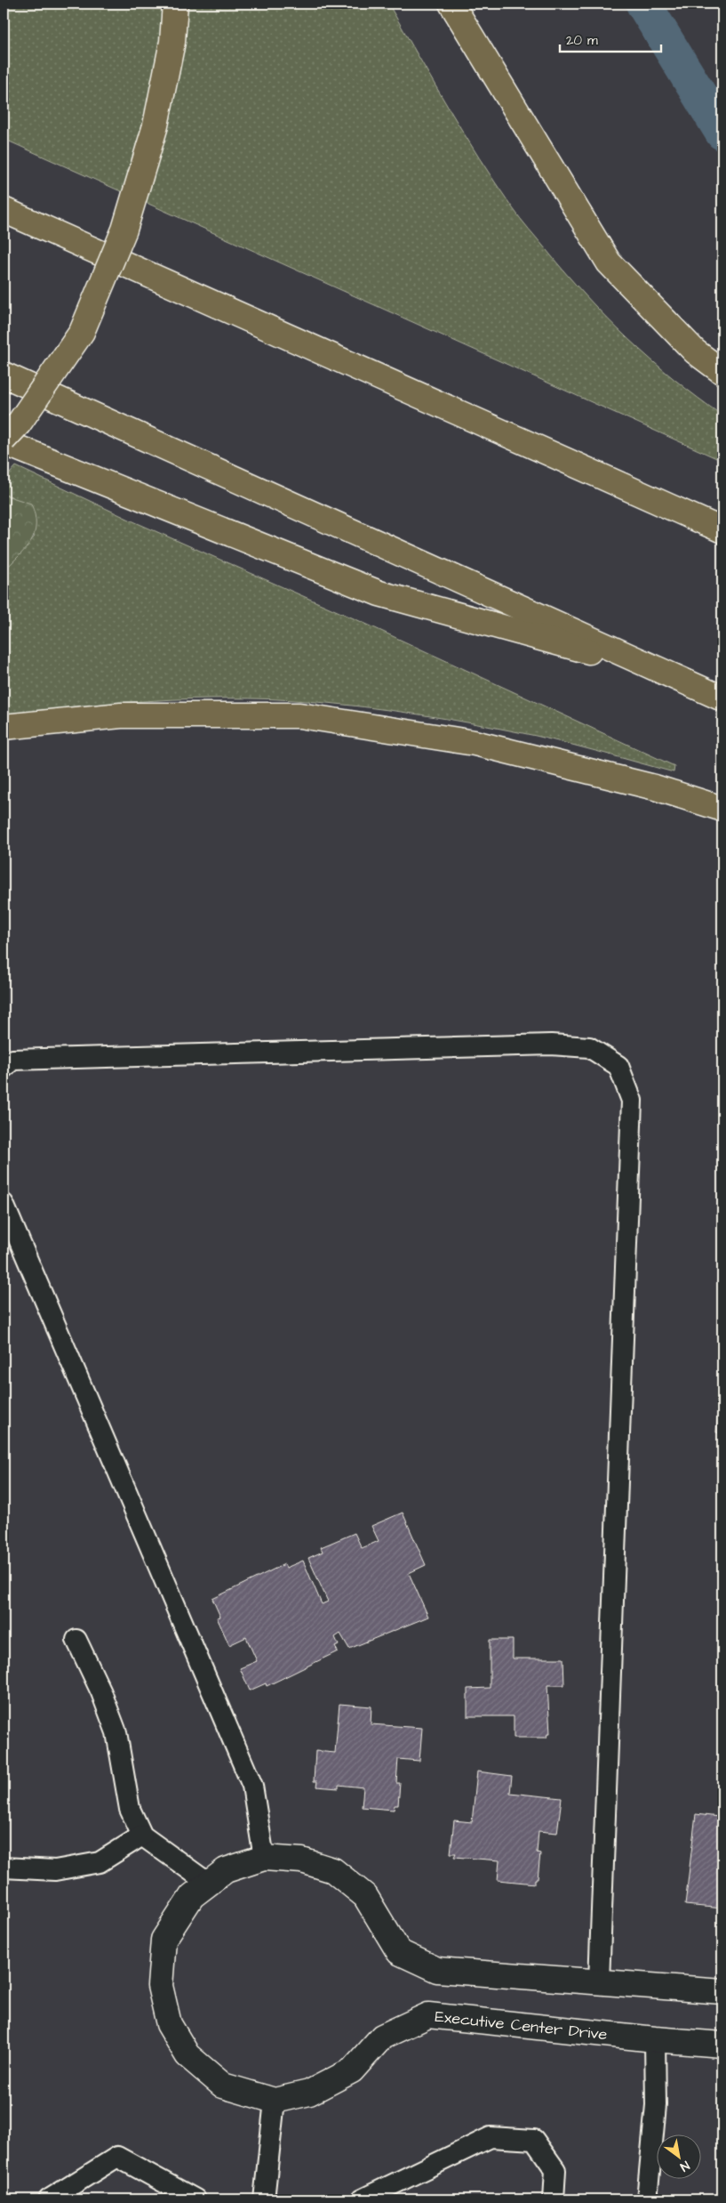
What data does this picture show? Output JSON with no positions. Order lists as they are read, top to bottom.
{
  "streets": {
    "street": ["Executive Center Drive"]
  },
  "scale_bar": "20 m",
  "north": "bottom right"
}
